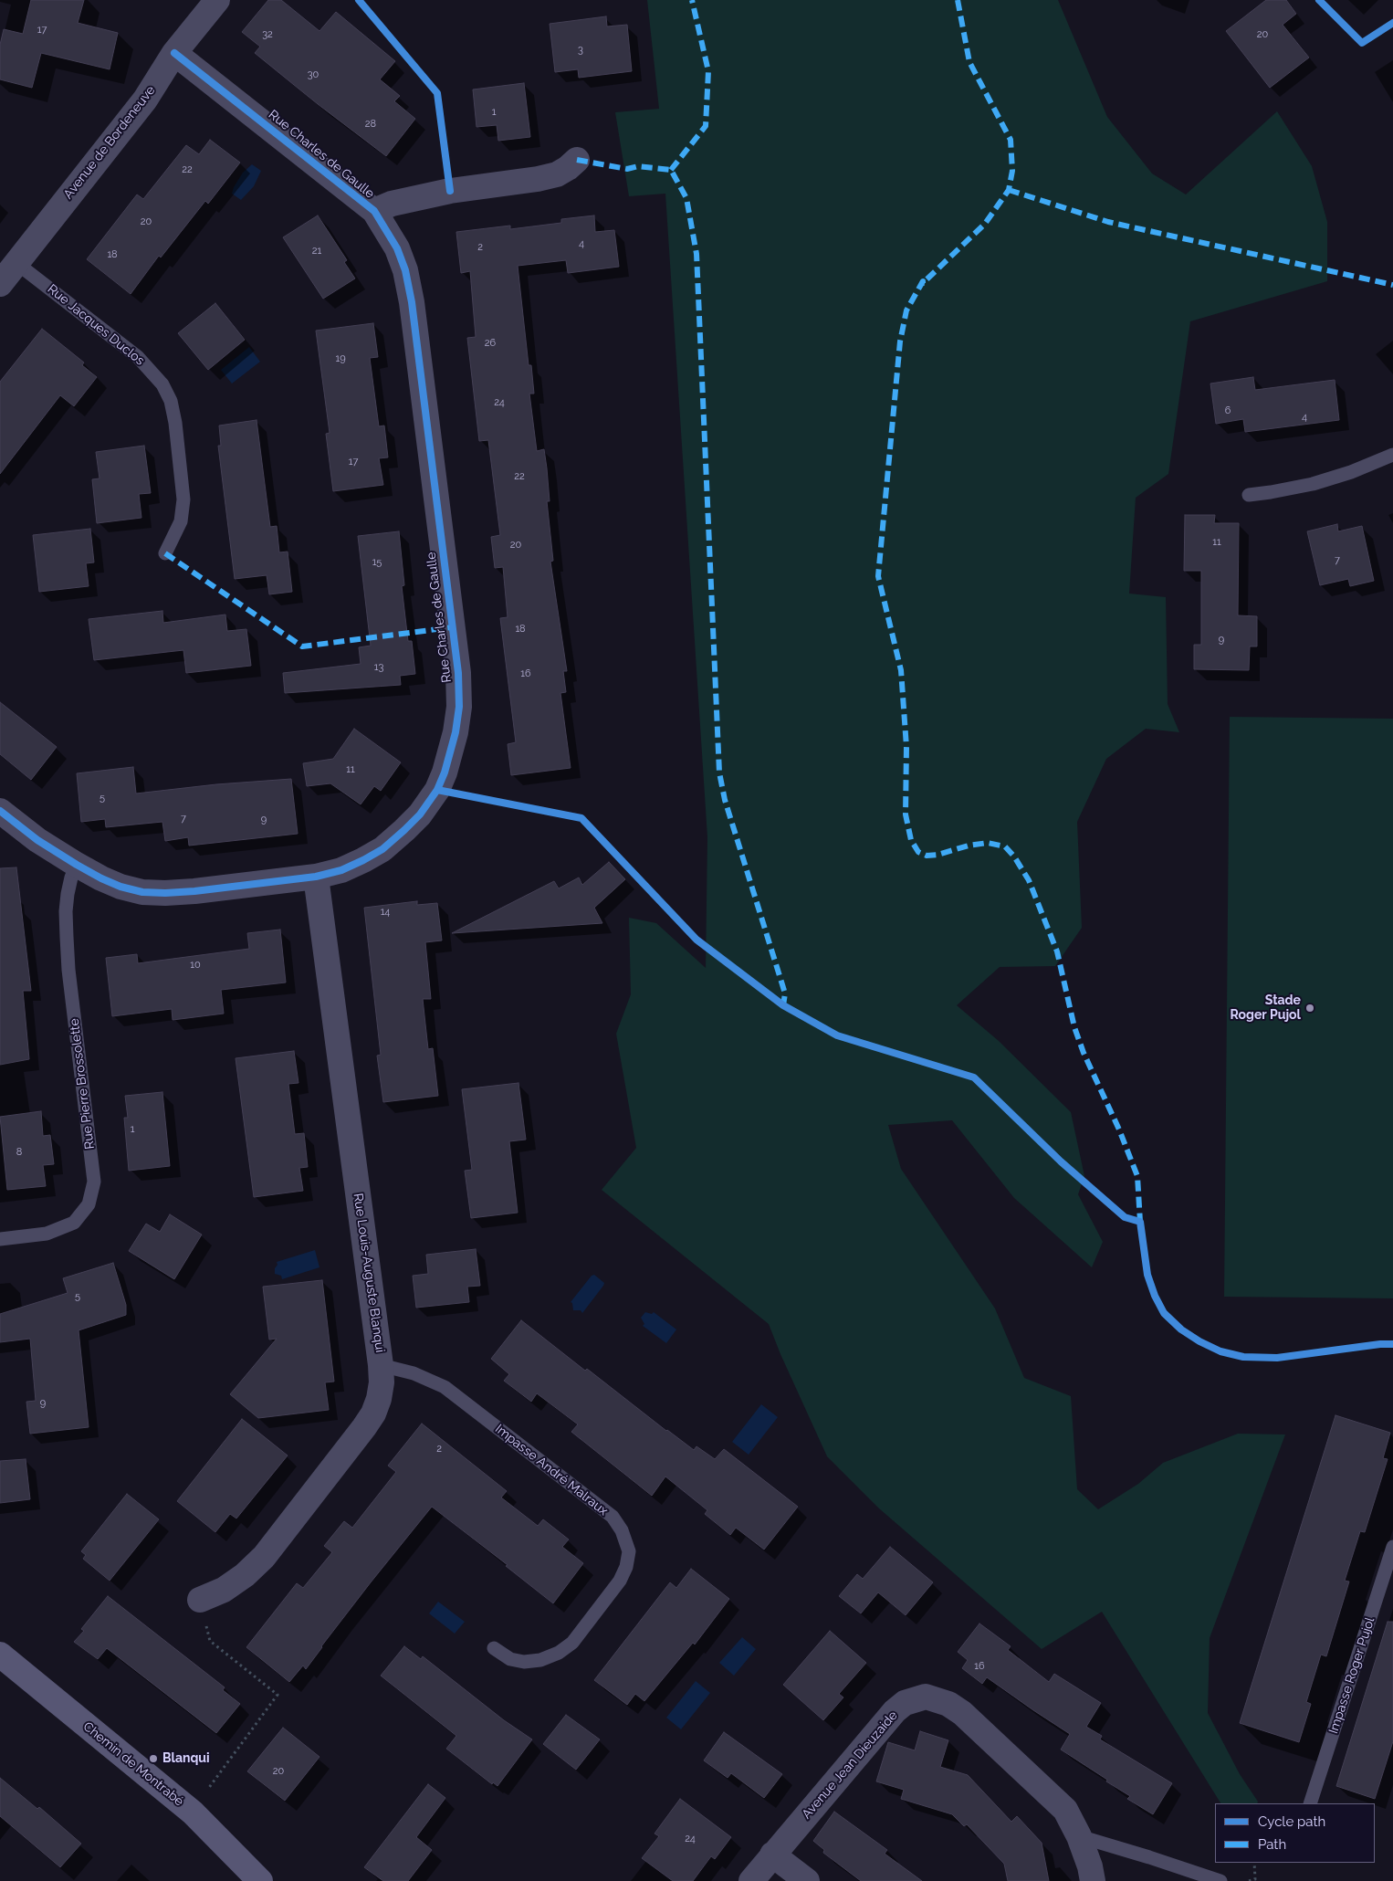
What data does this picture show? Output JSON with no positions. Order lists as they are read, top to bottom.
{
  "streets": {
    "street": [
      "Avenue de Bordeneuve",
      "Rue Charles de Gaulle",
      "Rue Louis-Auguste Blanqui",
      "Chemin de Montrabé",
      "Avenue Jean Dieuzaide"
    ],
    "lane": [
      "Rue Jacques Duclos",
      "Rue Pierre Brossolette",
      "Impasse André Malraux",
      "Impasse Roger Pujol"
    ]
  },
  "crossings": [
    ["Avenue de Bordeneuve", "Rue Charles de Gaulle"],
    ["Avenue de Bordeneuve", "Rue Jacques Duclos"],
    ["Rue Charles de Gaulle", "Rue Pierre Brossolette"],
    ["Rue Charles de Gaulle", "Rue Louis-Auguste Blanqui"],
    ["Rue Louis-Auguste Blanqui", "Impasse André Malraux"]
  ],
  "places": ["Stade Roger Pujol", "Blanqui"],
  "house_numbers": [
    "17",
    "32",
    "20",
    "3",
    "30",
    "1",
    "28",
    "22",
    "20",
    "4",
    "2",
    "21",
    "18",
    "26",
    "19",
    "24",
    "6",
    "4",
    "17",
    "22",
    "11",
    "20",
    "7",
    "15",
    "18",
    "9",
    "13",
    "16",
    "11",
    "5",
    "7",
    "9",
    "14",
    "10",
    "1",
    "8",
    "5",
    "9",
    "2",
    "16",
    "20",
    "24"
  ],
  "legend": ["Cycle path", "Path"]
}
